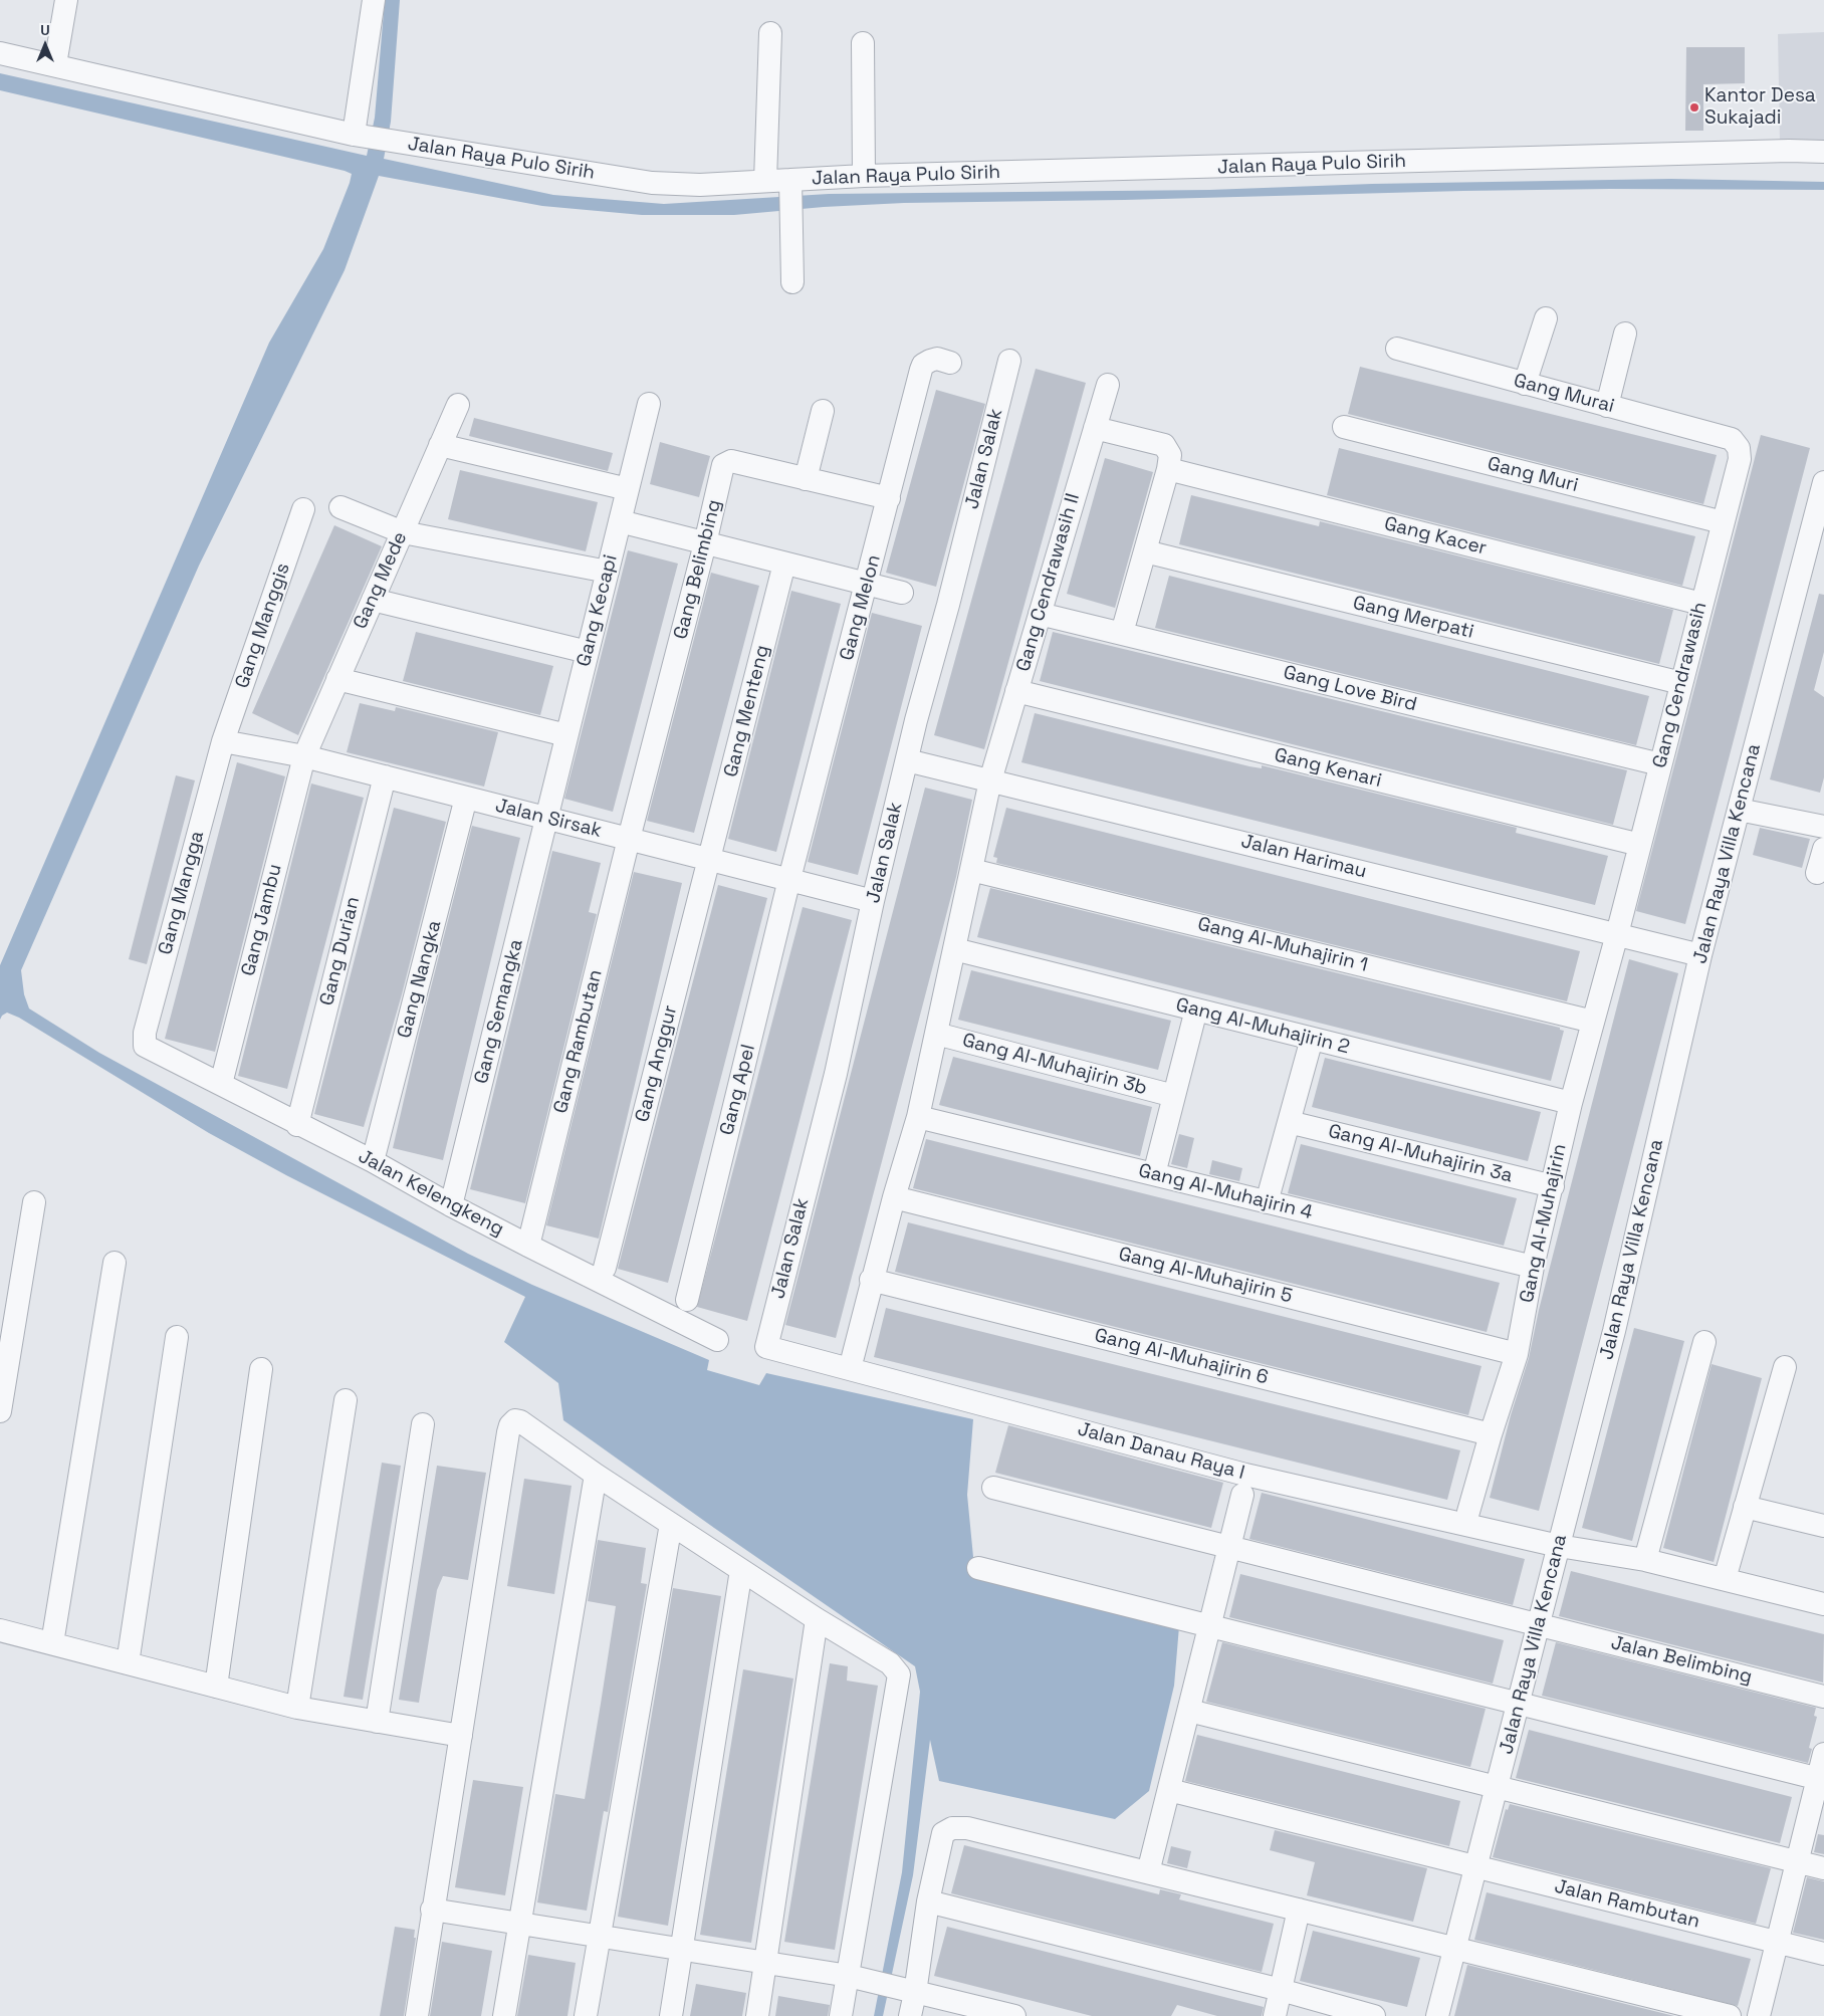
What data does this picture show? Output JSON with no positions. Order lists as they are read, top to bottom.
{
  "streets": {
    "street": [
      "Jalan Raya Pulo Sirih",
      "Gang Murai",
      "Jalan Salak",
      "Gang Muri",
      "Gang Kacer",
      "Gang Belimbing",
      "Gang Mede",
      "Gang Cendrawasih II",
      "Gang Melon",
      "Gang Kecapi",
      "Gang Merpati",
      "Gang Manggis",
      "Gang Cendrawasih",
      "Gang Love Bird",
      "Gang Menteng",
      "Gang Kenari",
      "Jalan Sirsak",
      "Jalan Raya Villa Kencana",
      "Jalan Harimau",
      "Gang Mangga",
      "Gang Jambu",
      "Gang Al-Muhajirin 1",
      "Gang Durian",
      "Gang Nangka",
      "Gang Semangka",
      "Gang Al-Muhajirin 2",
      "Gang Rambutan",
      "Gang Anggur",
      "Gang Al-Muhajirin 3b",
      "Gang Apel",
      "Gang Al-Muhajirin 3a",
      "Gang Al-Muhajirin 4",
      "Jalan Kelengkeng",
      "Gang Al-Muhajirin",
      "Gang Al-Muhajirin 5",
      "Gang Al-Muhajirin 6",
      "Jalan Danau Raya I",
      "Jalan Belimbing",
      "Jalan Rambutan"
    ]
  },
  "crossings": [
    ["Gang Murai", "Gang Cendrawasih"],
    ["Jalan Salak", "Jalan Sirsak"],
    ["Jalan Salak", "Jalan Harimau"],
    ["Jalan Salak", "Jalan Danau Raya I"],
    ["Gang Muri", "Gang Cendrawasih"],
    ["Gang Kacer", "Gang Cendrawasih"],
    ["Gang Belimbing", "Gang Melon"],
    ["Gang Belimbing", "Jalan Sirsak"],
    ["Gang Belimbing", "Gang Rambutan"],
    ["Gang Mede", "Jalan Sirsak"],
    ["Gang Mede", "Gang Jambu"],
    ["Gang Cendrawasih II", "Gang Love Bird"],
    ["Gang Cendrawasih II", "Gang Kenari"],
    ["Gang Cendrawasih II", "Jalan Harimau"],
    ["Gang Cendrawasih II", "Gang Al-Muhajirin 1"],
    ["Gang Cendrawasih II", "Gang Al-Muhajirin 2"],
    ["Gang Cendrawasih II", "Gang Al-Muhajirin 3b"],
    ["Gang Cendrawasih II", "Gang Al-Muhajirin 4"],
    ["Gang Cendrawasih II", "Gang Al-Muhajirin 5"],
    ["Gang Cendrawasih II", "Gang Al-Muhajirin 6"],
    ["Gang Melon", "Jalan Sirsak"],
    ["Gang Melon", "Gang Apel"],
    ["Gang Kecapi", "Jalan Sirsak"],
    ["Gang Kecapi", "Gang Semangka"],
    ["Gang Merpati", "Gang Cendrawasih"],
    ["Gang Manggis", "Jalan Sirsak"],
    ["Gang Manggis", "Gang Mangga"],
    ["Gang Cendrawasih", "Gang Love Bird"],
    ["Gang Cendrawasih", "Gang Kenari"],
    ["Gang Cendrawasih", "Jalan Harimau"],
    ["Gang Cendrawasih", "Gang Al-Muhajirin"],
    ["Gang Menteng", "Jalan Sirsak"],
    ["Gang Menteng", "Gang Anggur"],
    ["Jalan Sirsak", "Gang Mangga"],
    ["Jalan Sirsak", "Gang Jambu"],
    ["Jalan Sirsak", "Gang Durian"],
    ["Jalan Sirsak", "Gang Nangka"],
    ["Jalan Sirsak", "Gang Semangka"],
    ["Jalan Sirsak", "Gang Rambutan"],
    ["Jalan Sirsak", "Gang Anggur"],
    ["Jalan Sirsak", "Gang Apel"],
    ["Jalan Raya Villa Kencana", "Jalan Harimau"],
    ["Jalan Raya Villa Kencana", "Jalan Danau Raya I"],
    ["Jalan Raya Villa Kencana", "Jalan Belimbing"],
    ["Jalan Raya Villa Kencana", "Jalan Rambutan"],
    ["Jalan Harimau", "Gang Al-Muhajirin"],
    ["Gang Mangga", "Jalan Kelengkeng"],
    ["Gang Jambu", "Jalan Kelengkeng"],
    ["Gang Al-Muhajirin 1", "Gang Al-Muhajirin"],
    ["Gang Durian", "Jalan Kelengkeng"],
    ["Gang Nangka", "Jalan Kelengkeng"],
    ["Gang Semangka", "Jalan Kelengkeng"],
    ["Gang Al-Muhajirin 2", "Gang Al-Muhajirin"],
    ["Gang Rambutan", "Jalan Kelengkeng"],
    ["Gang Al-Muhajirin 3a", "Gang Al-Muhajirin"],
    ["Gang Al-Muhajirin 4", "Gang Al-Muhajirin"],
    ["Gang Al-Muhajirin", "Gang Al-Muhajirin 5"],
    ["Gang Al-Muhajirin", "Gang Al-Muhajirin 6"]
  ],
  "places": ["Kantor Desa Sukajadi"],
  "north": "top"
}
